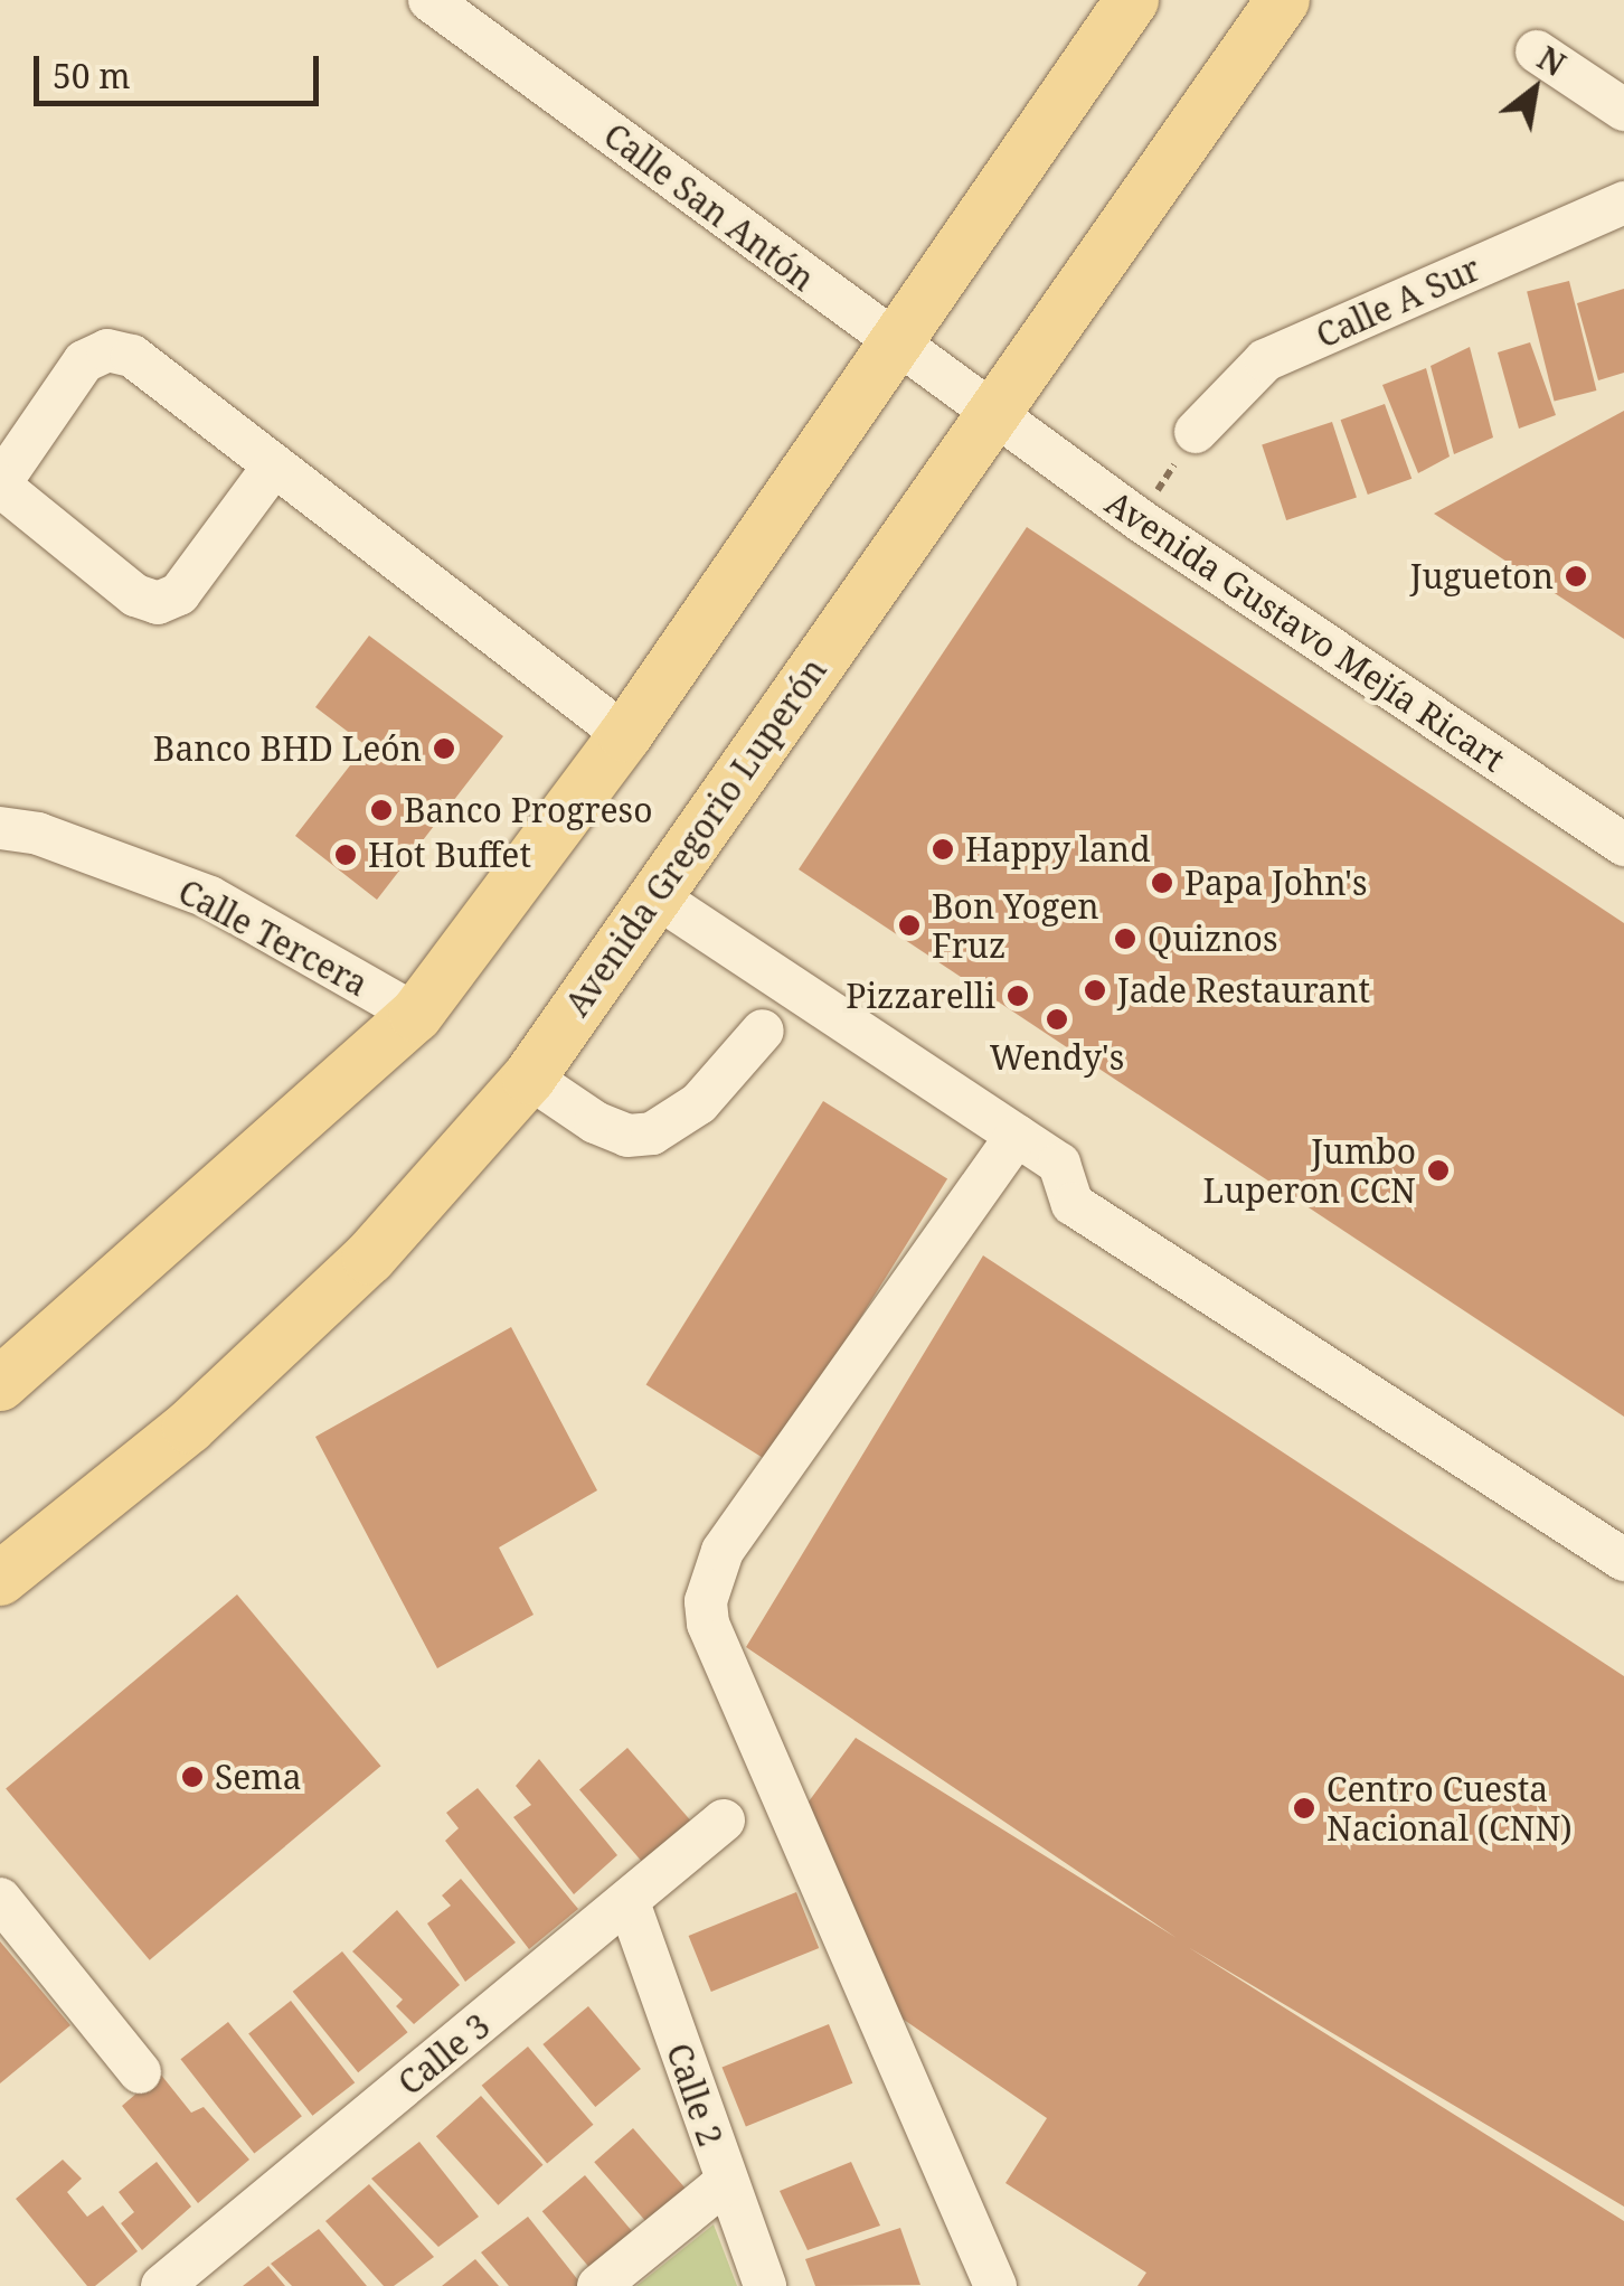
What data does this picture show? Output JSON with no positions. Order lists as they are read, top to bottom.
{
  "streets": {
    "main road": ["Avenida Gregorio Luperón"],
    "street": [
      "Calle San Antón",
      "Calle A Sur",
      "Avenida Gustavo Mejía Ricart",
      "Calle Tercera",
      "Calle 3",
      "Calle 2"
    ]
  },
  "crossings": [
    ["Calle San Antón", "Avenida Gustavo Mejía Ricart"],
    ["Calle San Antón", "Avenida Gregorio Luperón"],
    ["Avenida Gustavo Mejía Ricart", "Avenida Gregorio Luperón"],
    ["Calle 3", "Calle 2"]
  ],
  "places": [
    "Jugueton",
    "Banco BHD León",
    "Banco Progreso",
    "Happy land",
    "Hot Buffet",
    "Papa John's",
    "Bon Yogen Fruz",
    "Quiznos",
    "Jade Restaurant",
    "Pizzarelli",
    "Wendy's",
    "Jumbo Luperon CCN",
    "Sema",
    "Centro Cuesta Nacional (CNN)"
  ],
  "scale_bar": "50 m",
  "north": "top right"
}
